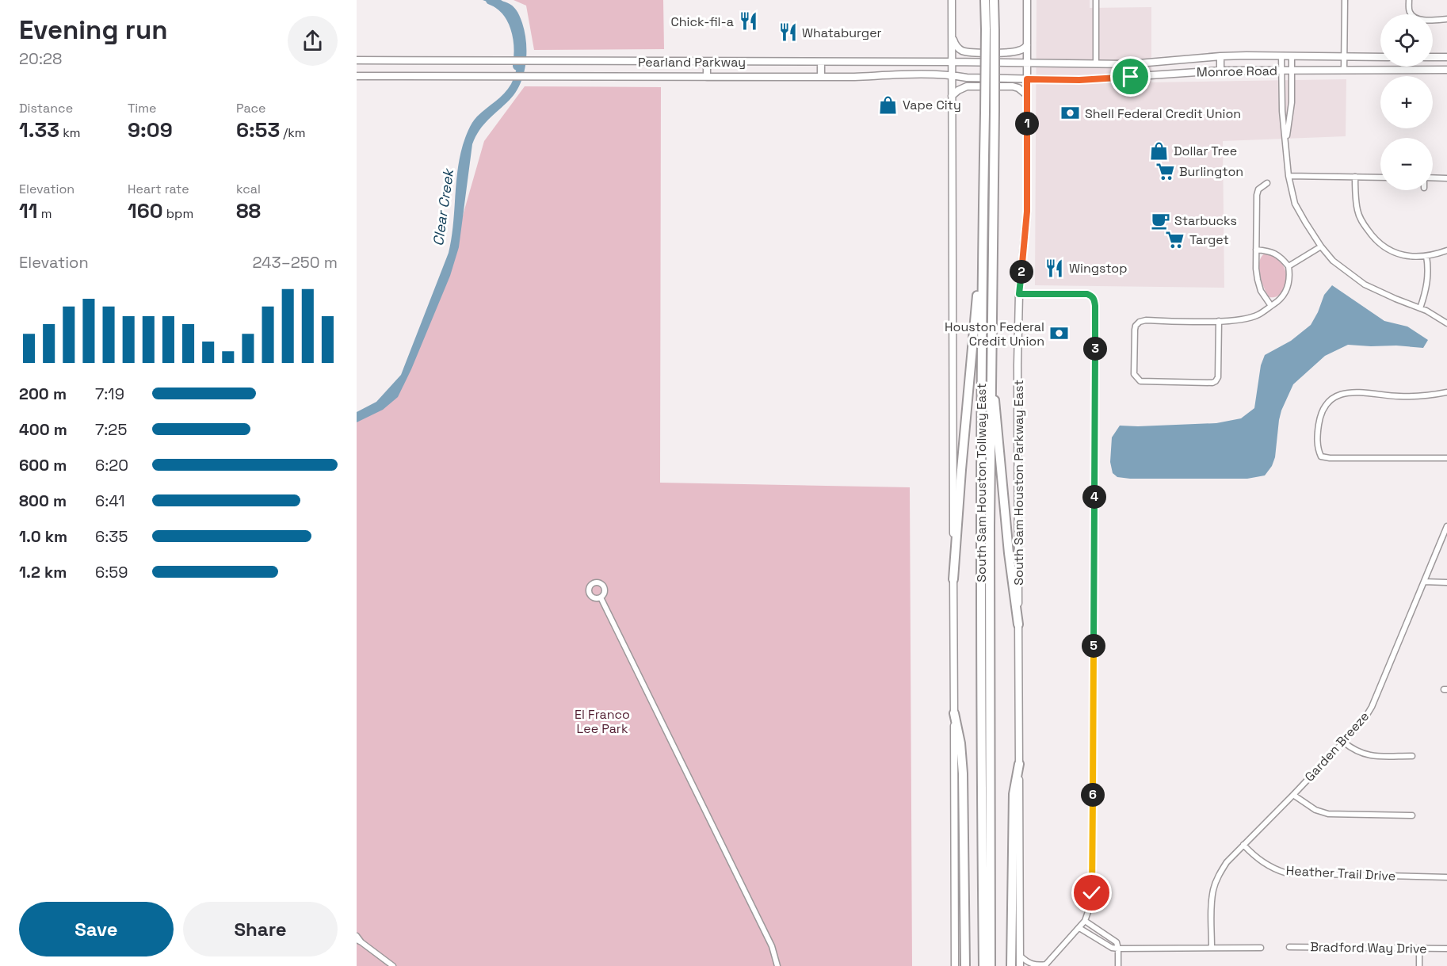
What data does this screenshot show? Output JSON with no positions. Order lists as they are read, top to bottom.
{
  "streets": {
    "highway": ["South Sam Houston Tollway East"],
    "main road": ["Pearland Parkway", "Monroe Road", "South Sam Houston Parkway East"],
    "street": ["Garden Breeze", "Heather Trail Drive", "Bradford Way Drive"]
  },
  "crossings": [
    ["Pearland Parkway", "Monroe Road"],
    ["Pearland Parkway", "South Sam Houston Parkway East"],
    ["Monroe Road", "South Sam Houston Parkway East"],
    ["Garden Breeze", "Heather Trail Drive"]
  ],
  "water": ["Clear Creek"],
  "parks": ["El Franco Lee Park"],
  "places": {
    "restaurant": ["Chick-fil-a", "Whataburger", "Wingstop"],
    "shop": ["Vape City", "Dollar Tree"],
    "bank": ["Shell Federal Credit Union", "Houston Federal Credit Union"],
    "supermarket": ["Burlington", "Target"],
    "cafe": ["Starbucks"]
  },
  "page": {
    "heading": ["Evening run", "20:28"],
    "map_buttons": ["+", "−"],
    "stats": [
      ["Distance", "1.33 km"],
      ["Time", "9:09"],
      ["Pace", "6:53 /km"],
      ["Elevation", "11 m"],
      ["Heart rate", "160 bpm"],
      ["kcal", "88"]
    ],
    "pins": [
      "1",
      "2",
      "3",
      "4",
      "5",
      "6"
    ],
    "chart": ["Elevation", "243–250 m"],
    "list": [
      {
        "name": "200 m",
        "note": "7:19"
      },
      {
        "name": "400 m",
        "note": "7:25"
      },
      {
        "name": "600 m",
        "note": "6:20"
      },
      {
        "name": "800 m",
        "note": "6:41"
      },
      {
        "name": "1.0 km",
        "note": "6:35"
      },
      {
        "name": "1.2 km",
        "note": "6:59"
      }
    ],
    "buttons": ["Save", "Share"]
  }
}
